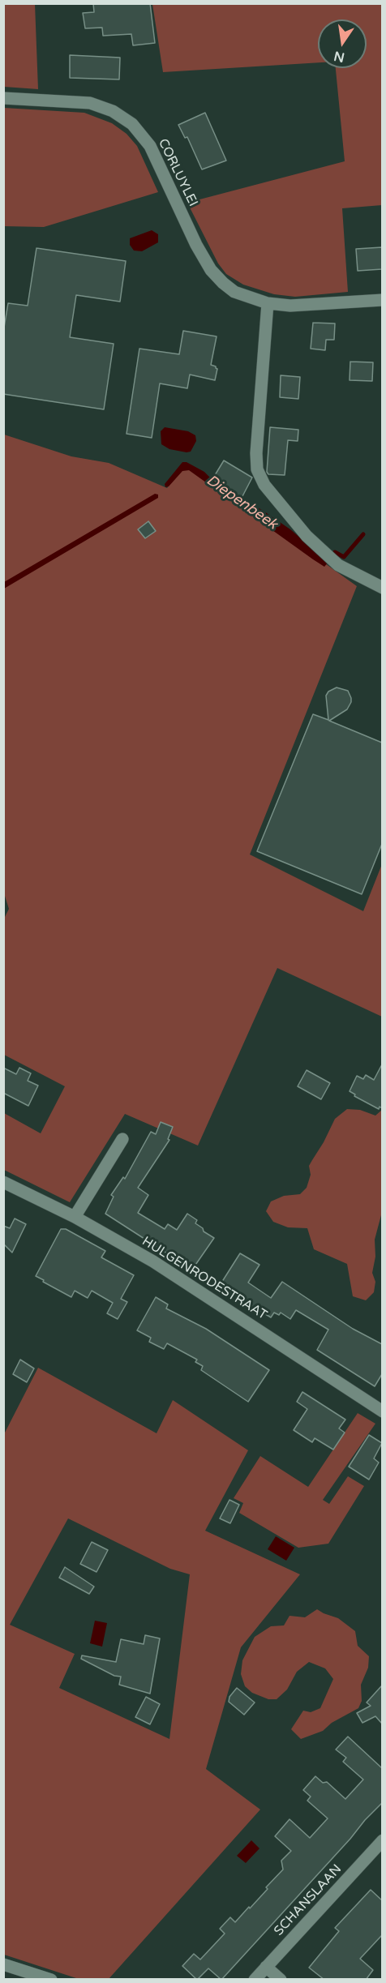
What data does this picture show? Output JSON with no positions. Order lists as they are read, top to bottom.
{
  "streets": {
    "street": ["CORLUYLEI", "HULGENRODESTRAAT", "SCHANSLAAN"]
  },
  "water": ["Diepenbeek"],
  "north": "bottom"
}
